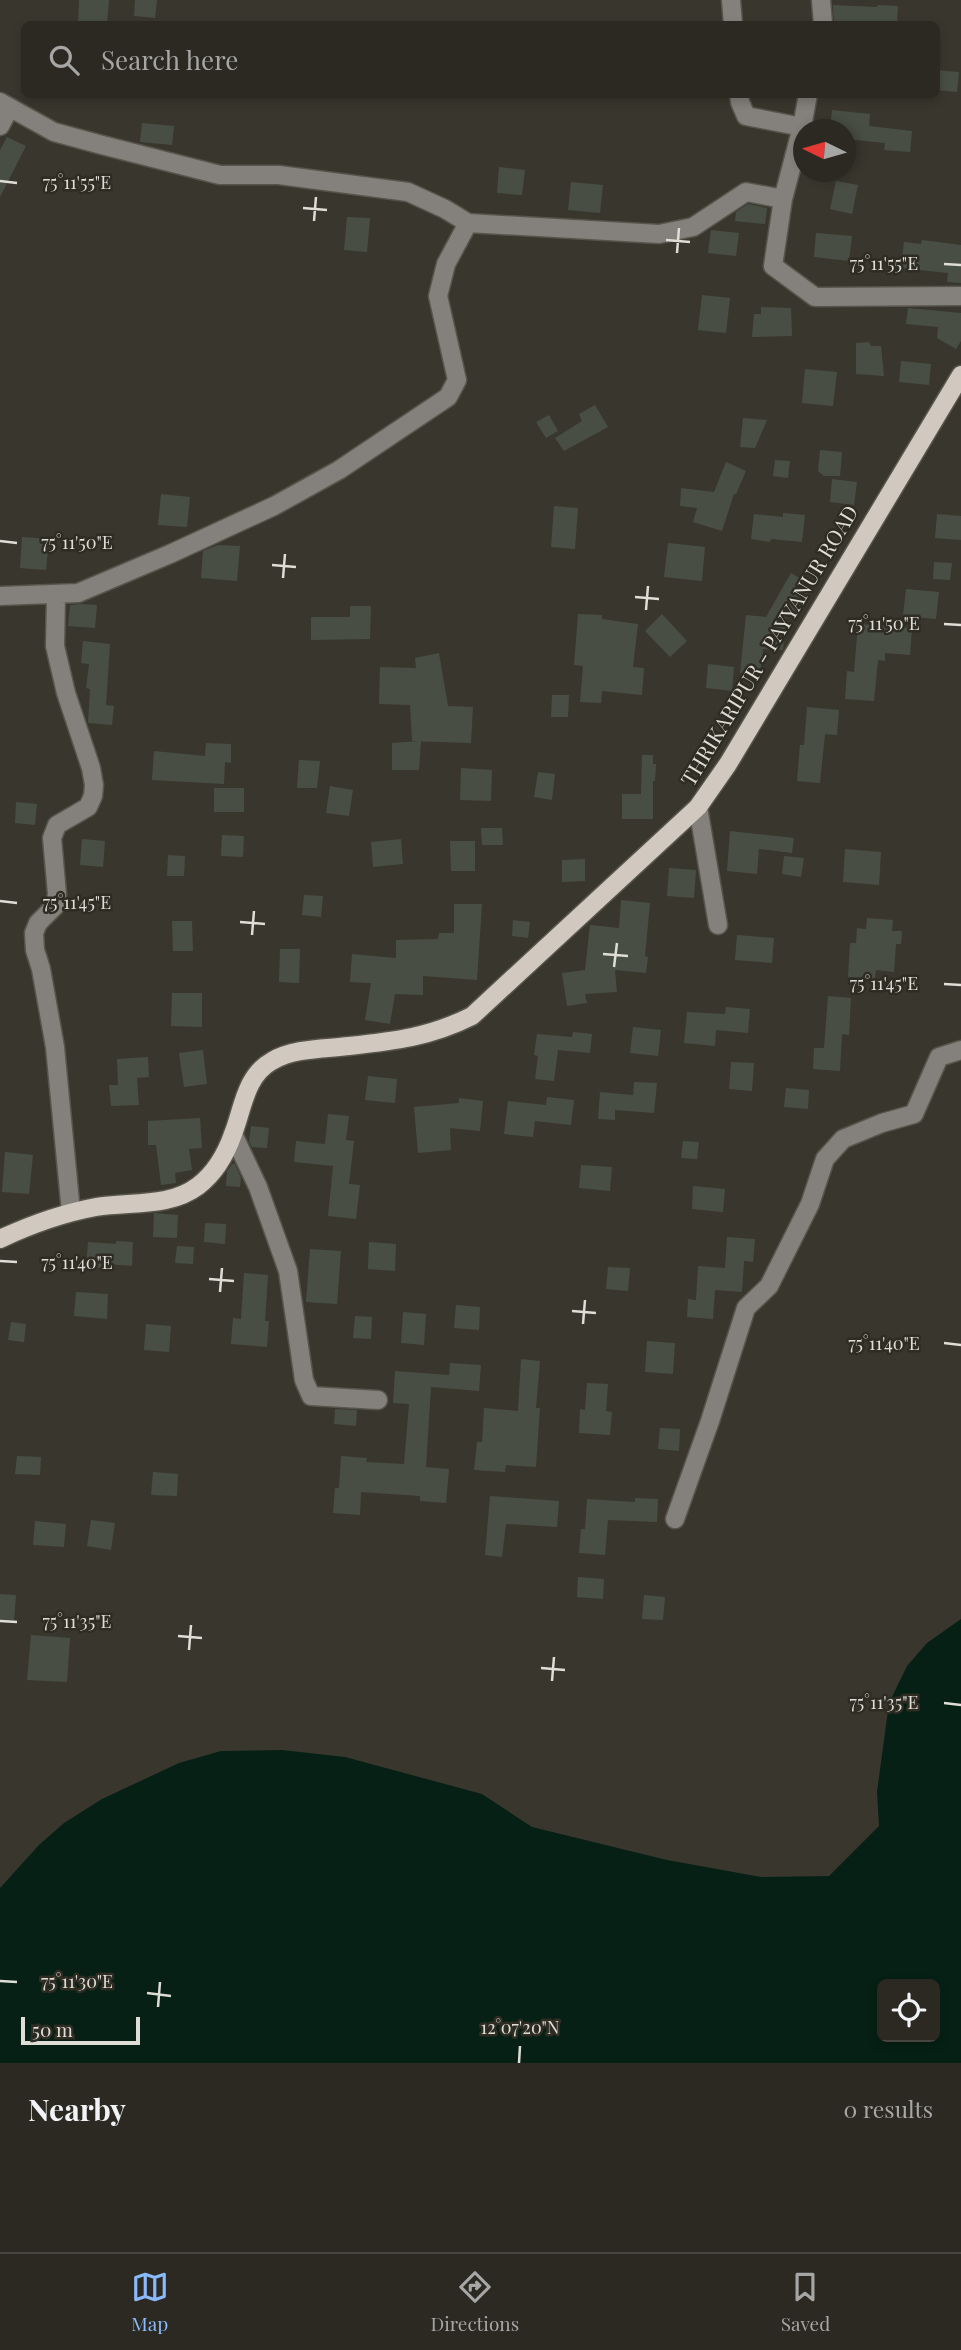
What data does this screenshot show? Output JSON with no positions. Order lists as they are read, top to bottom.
{
  "streets": {
    "main road": ["THRIKARIPUR - PAYYANUR ROAD"]
  },
  "scale_bar": "50 m",
  "north": "left",
  "page": {
    "search": "Search here",
    "scale": "50 m",
    "heading": ["Nearby", "0 results"],
    "nav": ["Map", "Directions", "Saved"]
  },
  "coordinates": [
    "75°11'55\"E",
    "75°11'50\"E",
    "75°11'45\"E",
    "75°11'40\"E",
    "75°11'35\"E",
    "75°11'30\"E",
    "12°07'20\"N"
  ]
}
